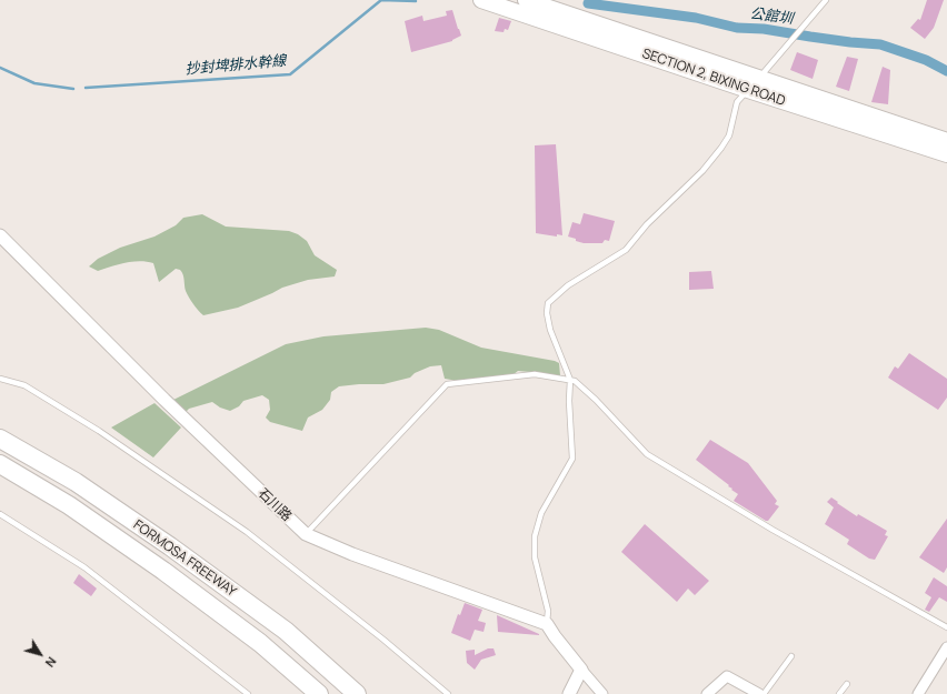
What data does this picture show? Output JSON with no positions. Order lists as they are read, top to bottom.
{
  "streets": {
    "highway": ["FORMOSA FREEWAY"],
    "main road": ["SECTION 2, BIXING ROAD"],
    "street": ["石川路"]
  },
  "water": ["公館圳", "抄封埤排水幹線"],
  "north": "bottom right"
}
